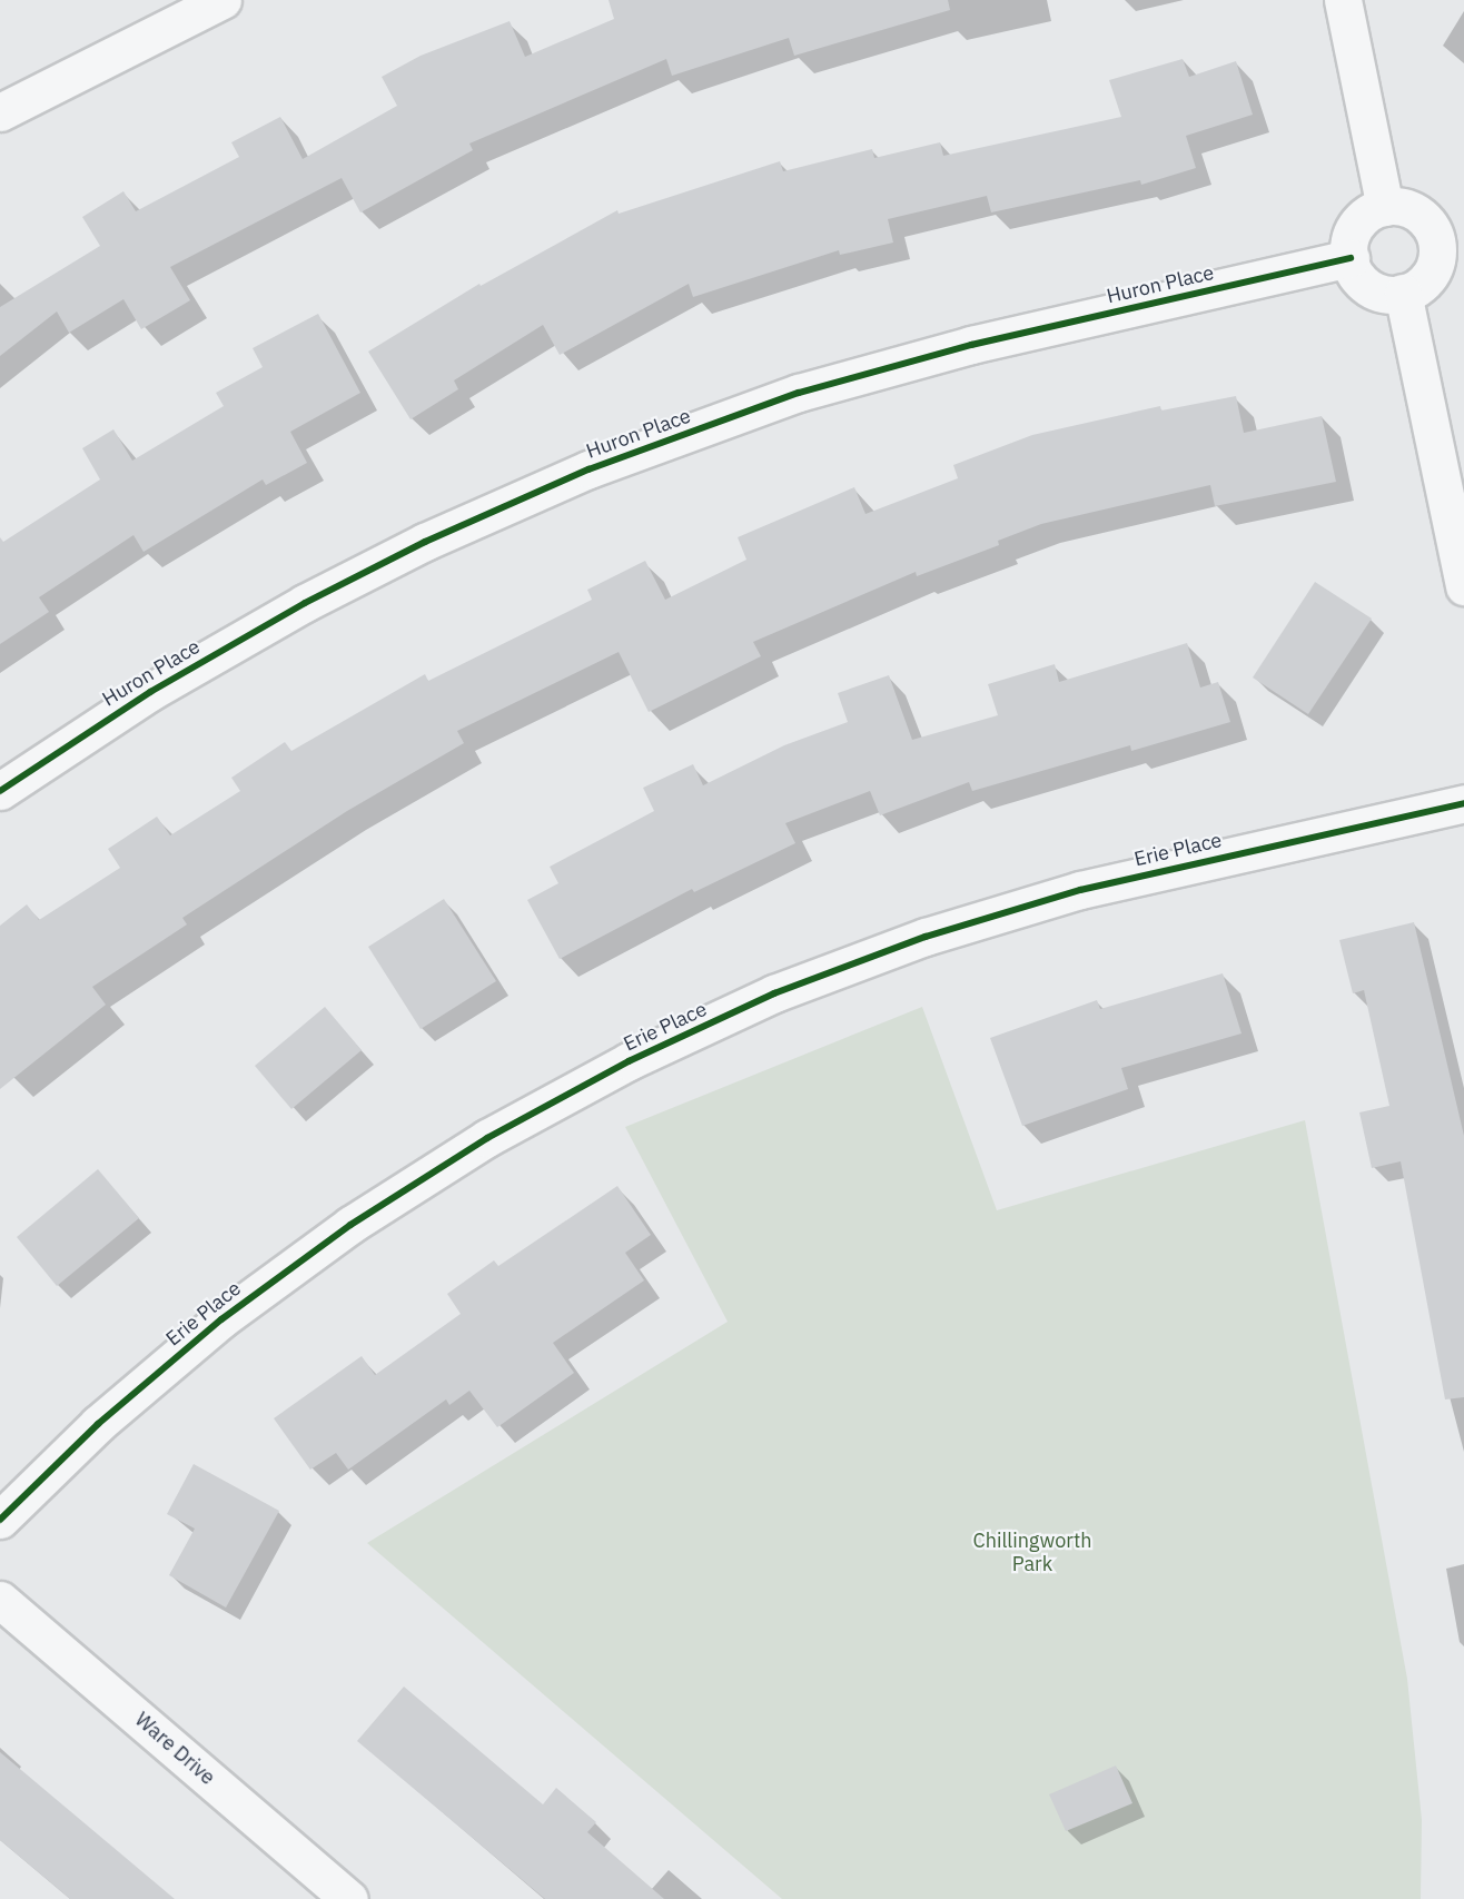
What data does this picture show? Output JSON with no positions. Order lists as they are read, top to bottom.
{
  "streets": {
    "street": ["Huron Place", "Erie Place", "Ware Drive"]
  },
  "parks": ["Chillingworth Park"]
}
